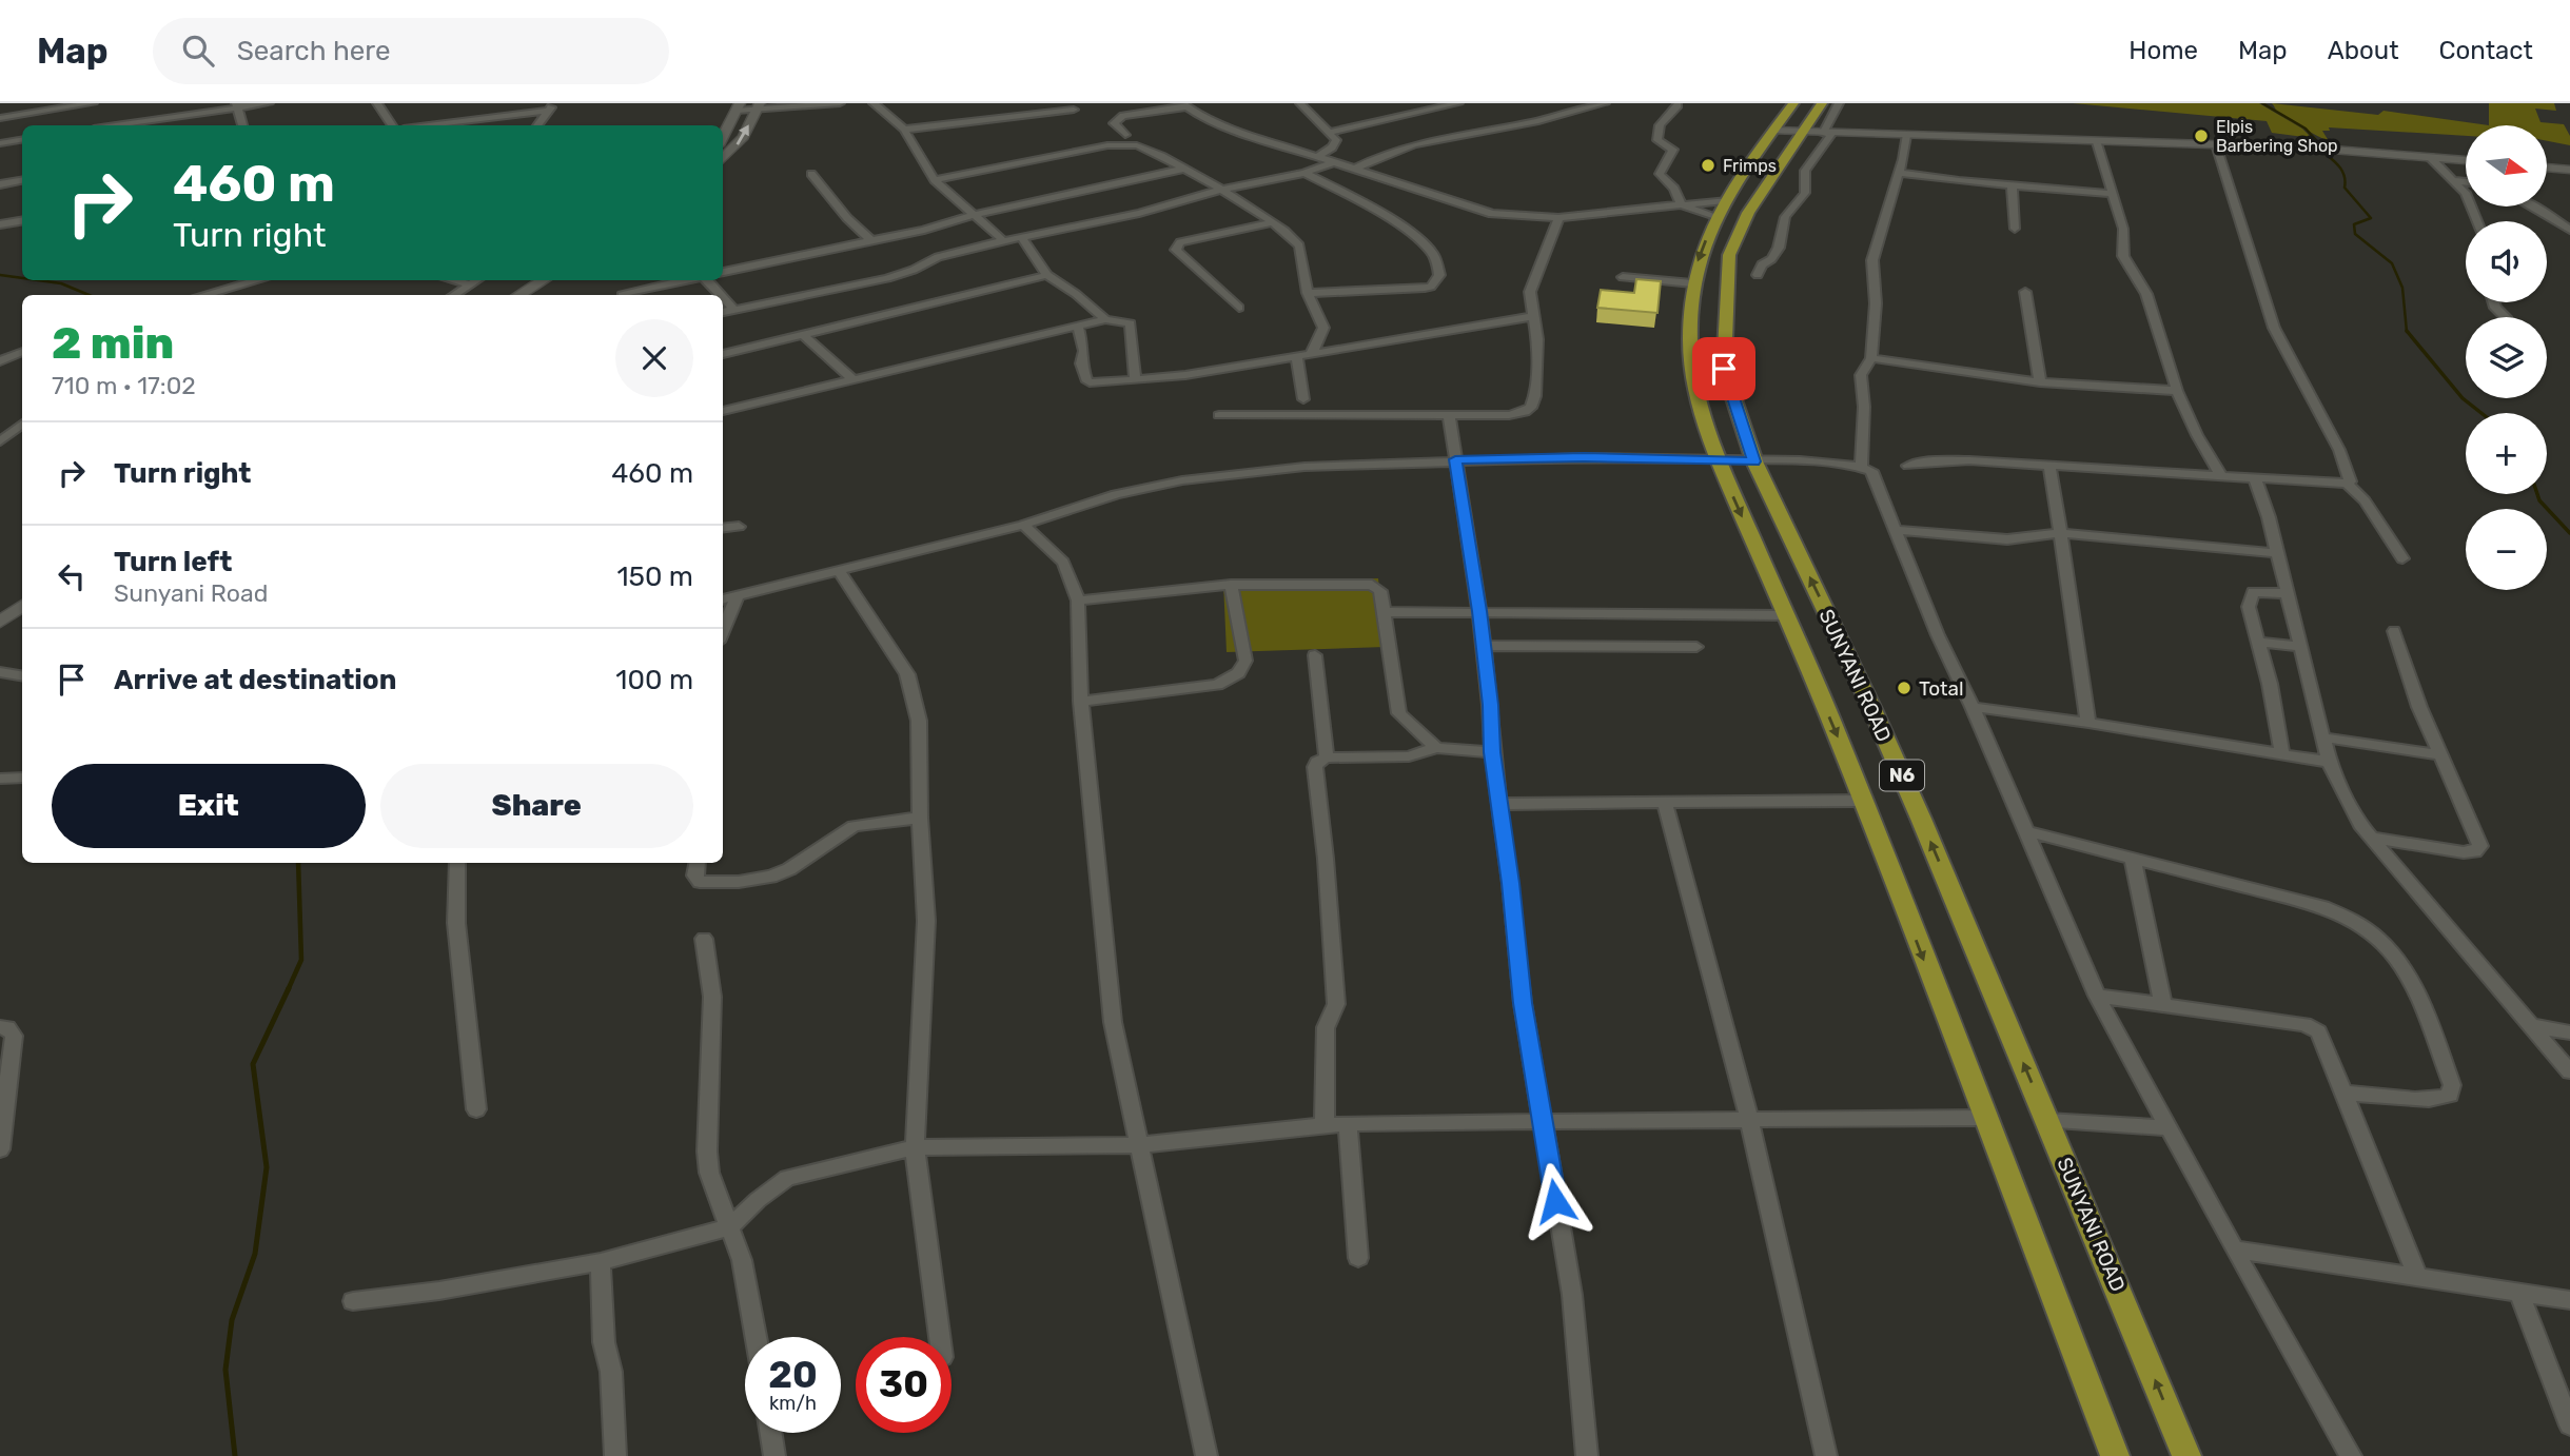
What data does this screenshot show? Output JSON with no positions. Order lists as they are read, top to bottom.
{
  "streets": {
    "main road": ["SUNYANI ROAD", "N6"]
  },
  "places": ["Elpis Barbering Shop", "Frimps", "Total"],
  "north": "right",
  "page": {
    "header": "Map",
    "search": "Search here",
    "nav": [
      "Home",
      "Map",
      "About",
      "Contact"
    ],
    "map_buttons": ["+", "−"],
    "turn": ["460 m", "Turn right"],
    "heading": ["2 min", "710 m · 17:02"],
    "list": [
      {
        "name": "Turn right",
        "value": "460 m"
      },
      {
        "name": "Turn left",
        "note": "Sunyani Road",
        "value": "150 m"
      },
      {
        "name": "Arrive at destination",
        "value": "100 m"
      }
    ],
    "buttons": ["Exit", "Share"],
    "speed": "20 km/h",
    "limit": "30"
  }
}
